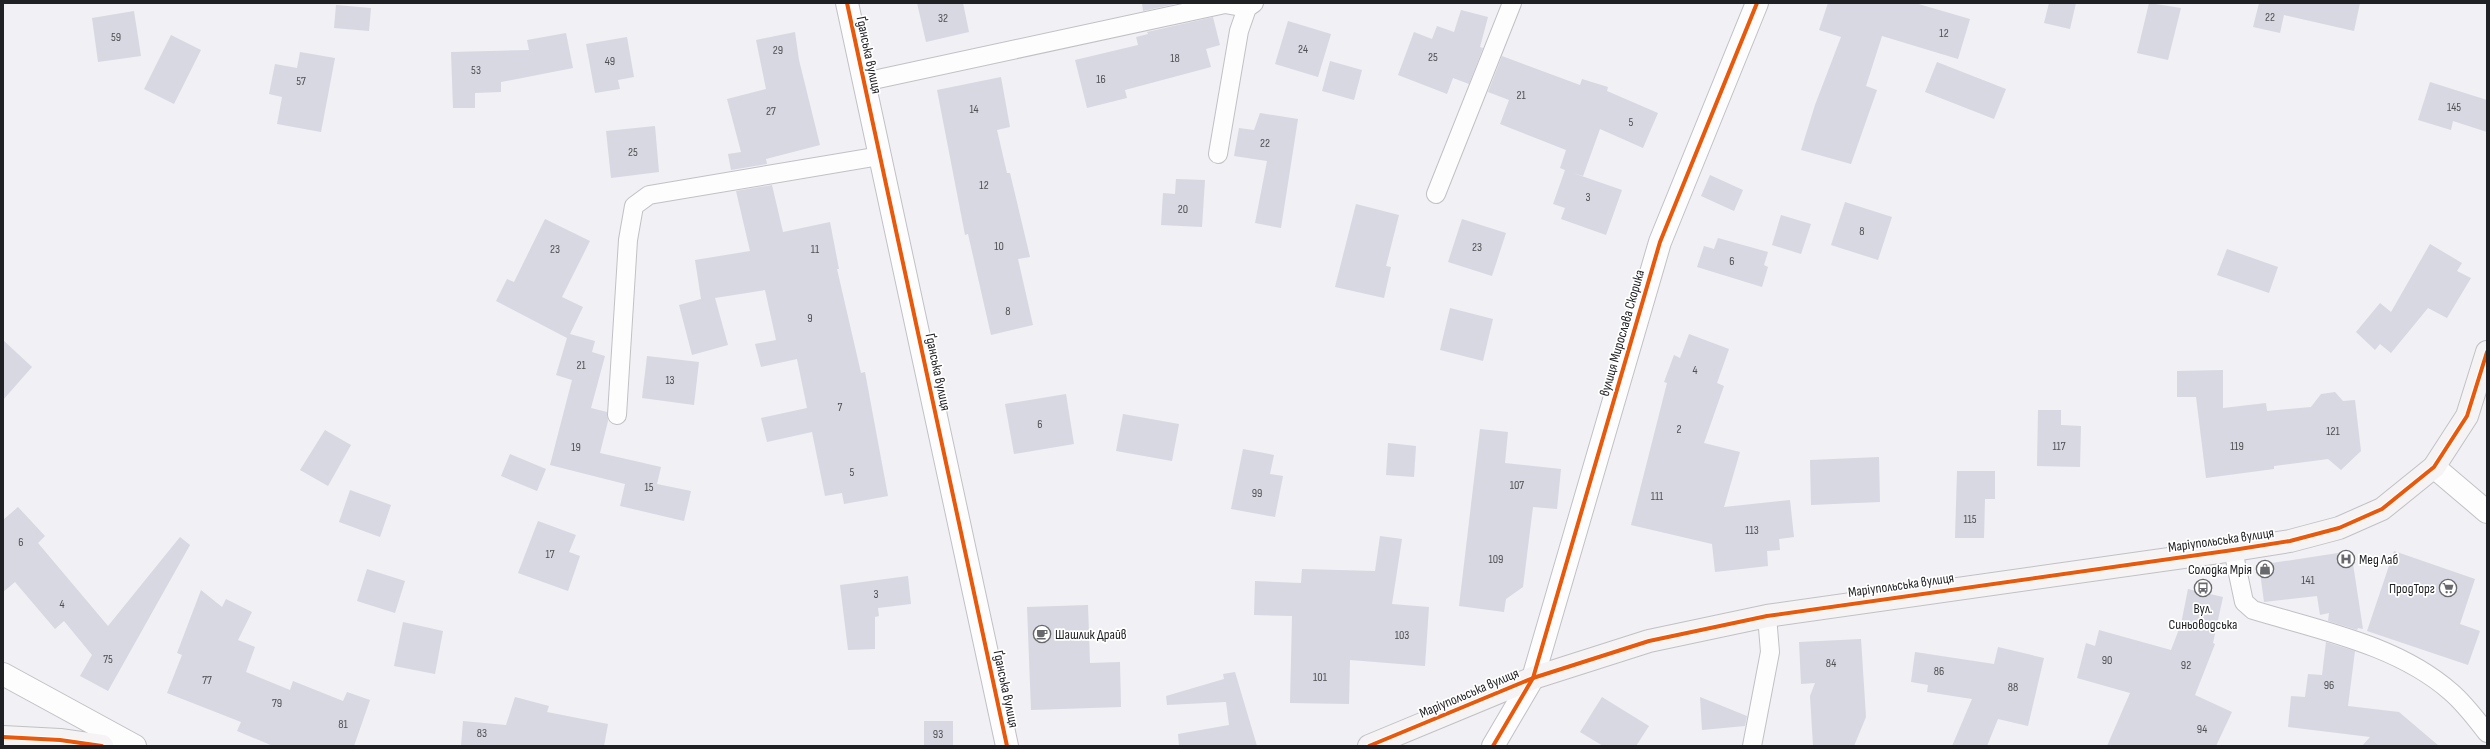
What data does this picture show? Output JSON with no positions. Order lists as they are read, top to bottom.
{
  "streets": {
    "street": ["Ґданська вулиця", "вулиця Мирослава Скорика", "Маріупольська вулиця"]
  },
  "crossings": [
    ["вулиця Мирослава Скорика", "Маріупольська вулиця"]
  ],
  "places": {
    "hospital": ["Мед Лаб"],
    "shop": ["Солодка Мрія"],
    "bus stop": ["Вул. Синьоводська"],
    "supermarket": ["ПродТорг"],
    "cafe": ["Шашлик Драйв"]
  },
  "house_numbers": [
    "22",
    "32",
    "12",
    "59",
    "24",
    "29",
    "25",
    "18",
    "49",
    "53",
    "16",
    "57",
    "21",
    "145",
    "14",
    "27",
    "5",
    "22",
    "25",
    "12",
    "3",
    "20",
    "8",
    "10",
    "23",
    "23",
    "11",
    "6",
    "8",
    "9",
    "21",
    "4",
    "13",
    "7",
    "6",
    "2",
    "121",
    "117",
    "119",
    "19",
    "5",
    "107",
    "15",
    "99",
    "111",
    "115",
    "113",
    "6",
    "17",
    "109",
    "141",
    "3",
    "4",
    "103",
    "75",
    "90",
    "84",
    "92",
    "86",
    "101",
    "77",
    "96",
    "88",
    "79",
    "81",
    "94",
    "83",
    "93"
  ]
}
